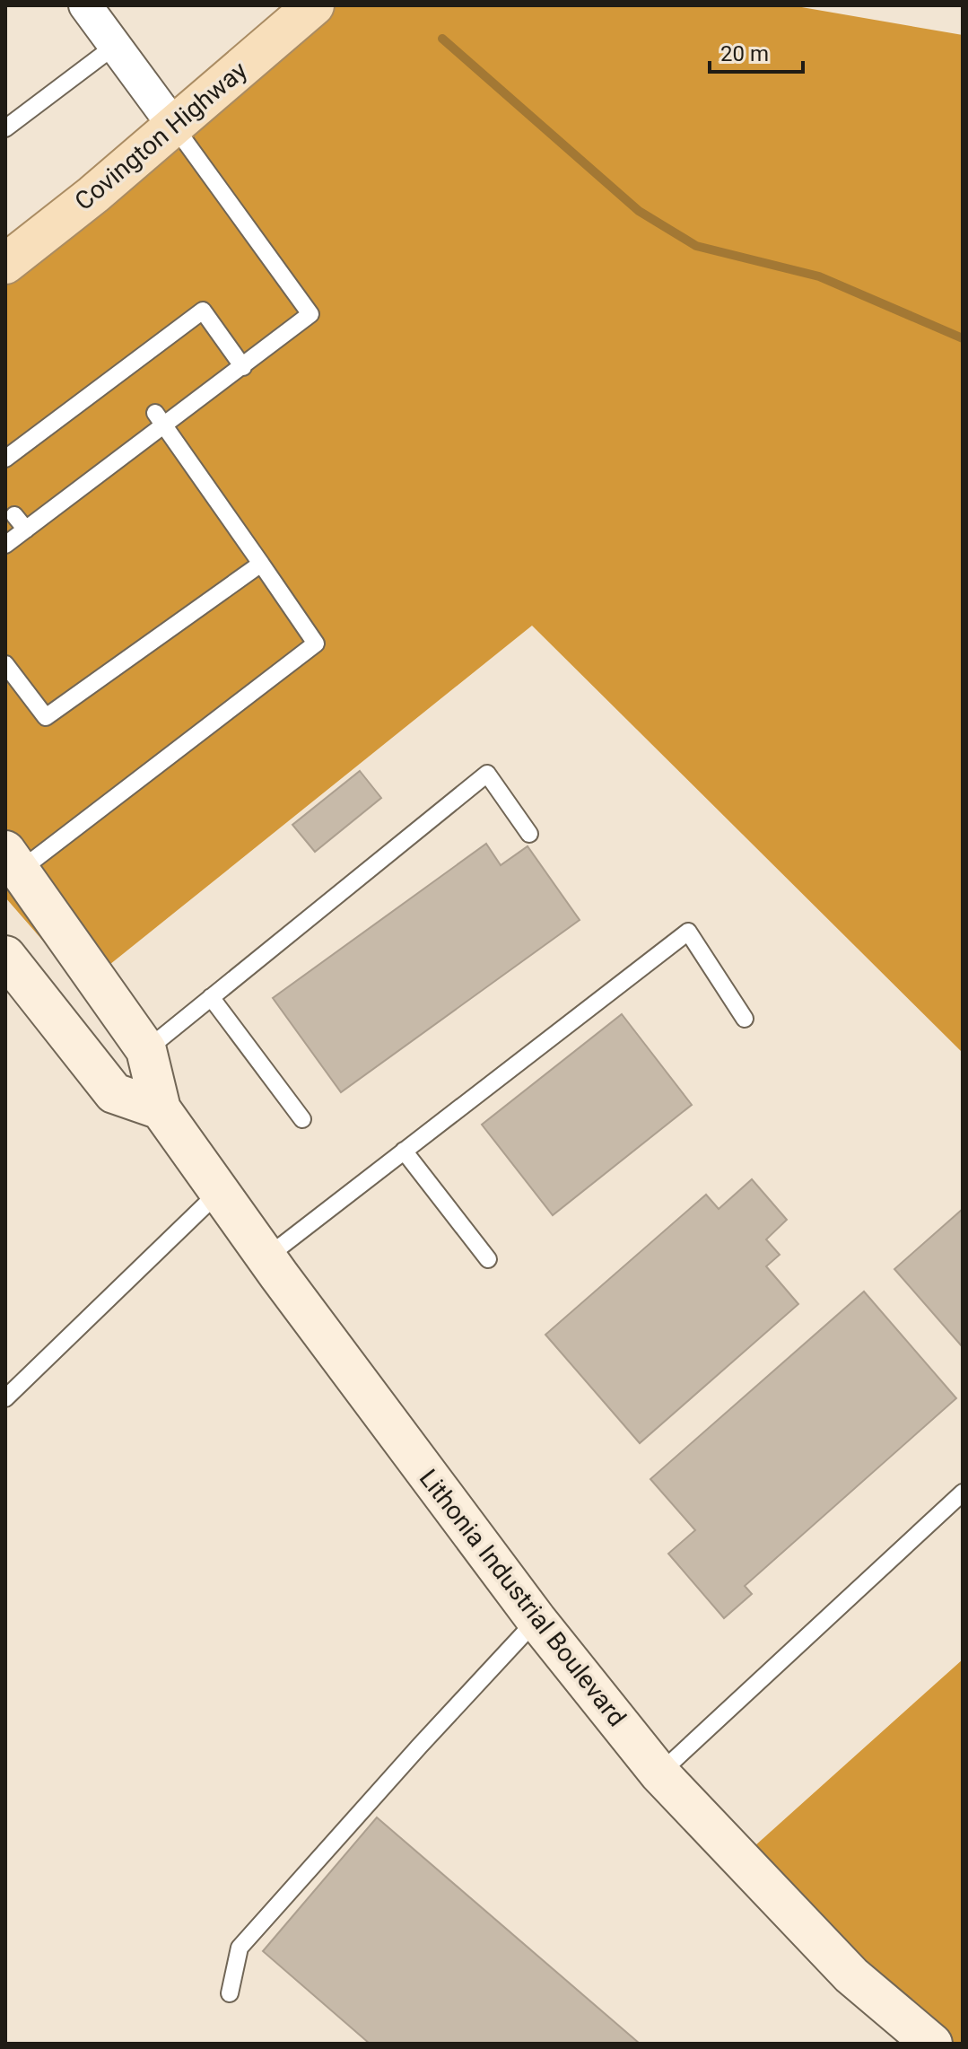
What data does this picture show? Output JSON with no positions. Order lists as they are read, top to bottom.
{
  "streets": {
    "main road": ["Covington Highway", "Lithonia Industrial Boulevard"]
  },
  "scale_bar": "20 m"
}
